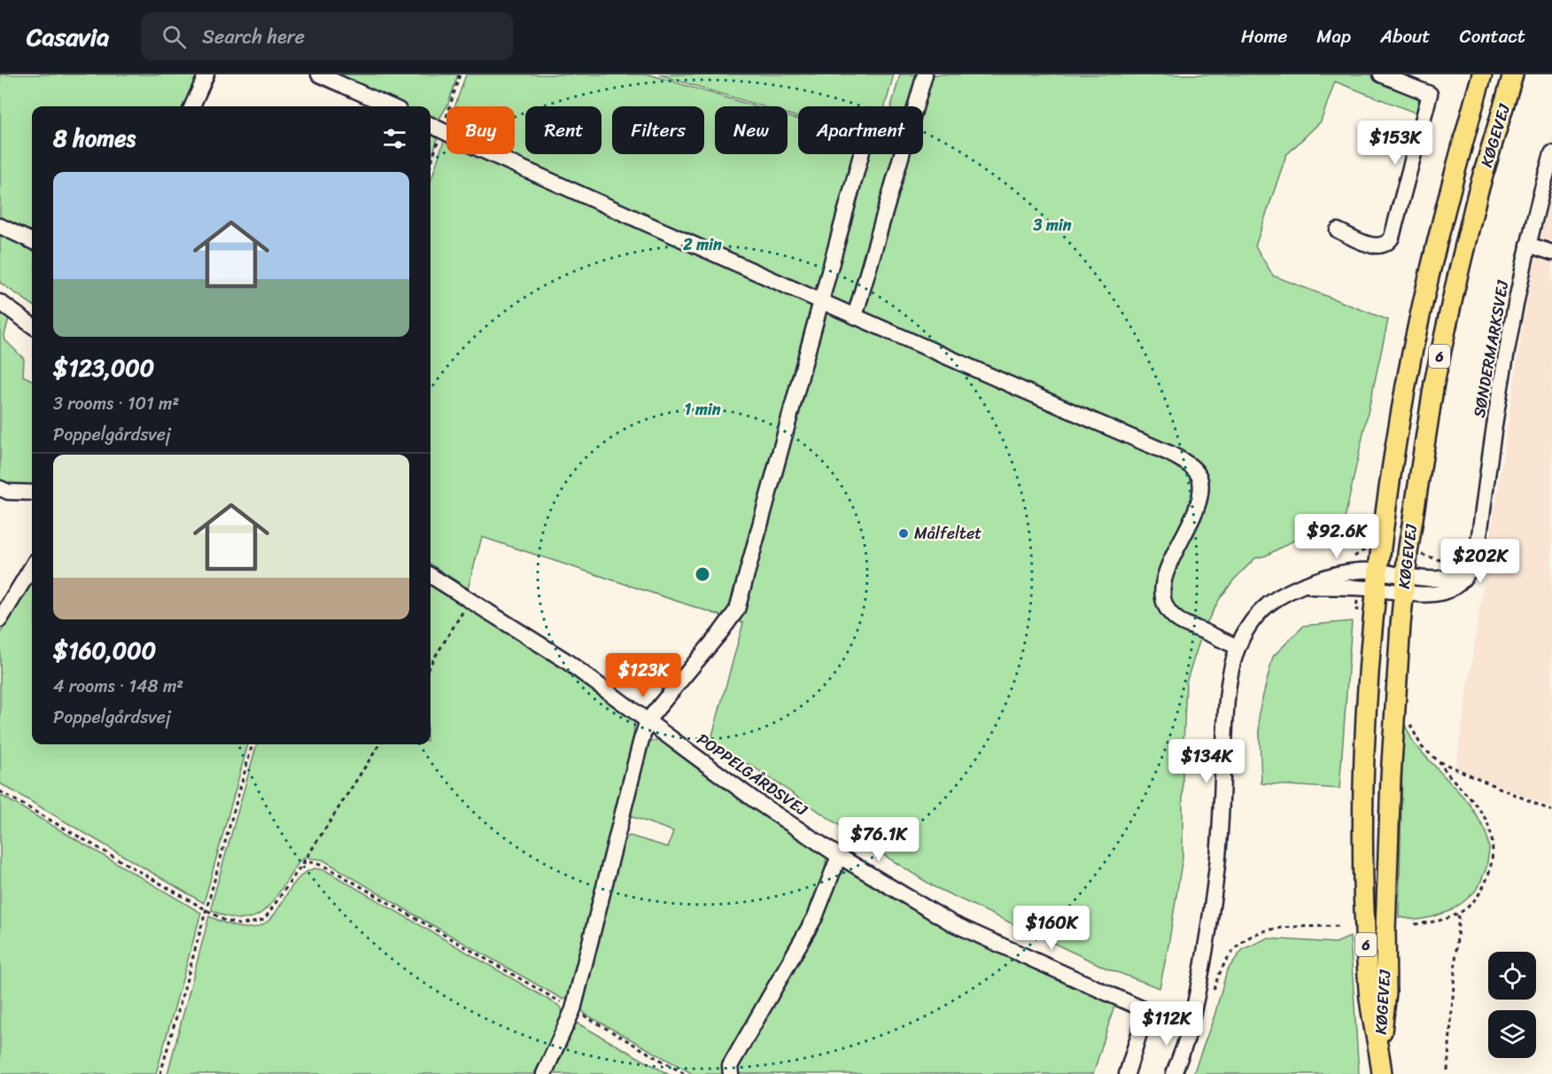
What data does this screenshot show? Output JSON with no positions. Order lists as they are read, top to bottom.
{
  "streets": {
    "main road": ["KØGEVEJ", "6"],
    "street": ["SØNDERMARKSVEJ", "POPPELGÅRDSVEJ"]
  },
  "crossings": [
    ["KØGEVEJ", "SØNDERMARKSVEJ"]
  ],
  "places": ["Målfeltet"],
  "page": {
    "header": "Casavia",
    "search": "Search here",
    "nav": [
      "Home",
      "Map",
      "About",
      "Contact"
    ],
    "chip": [
      "Buy",
      "Rent",
      "Filters",
      "New",
      "Apartment"
    ],
    "heading": "8 homes",
    "price": [
      "$153K",
      "$92.6K",
      "$202K",
      "$123K",
      "$134K",
      "$76.1K",
      "$160K",
      "$112K"
    ],
    "list": [
      {
        "name": "$123,000",
        "note": "3 rooms · 101 m² · Poppelgårdsvej"
      },
      {
        "name": "$160,000",
        "note": "4 rooms · 148 m² · Poppelgårdsvej"
      }
    ]
  },
  "rings": ["3 min", "2 min", "1 min"]
}
